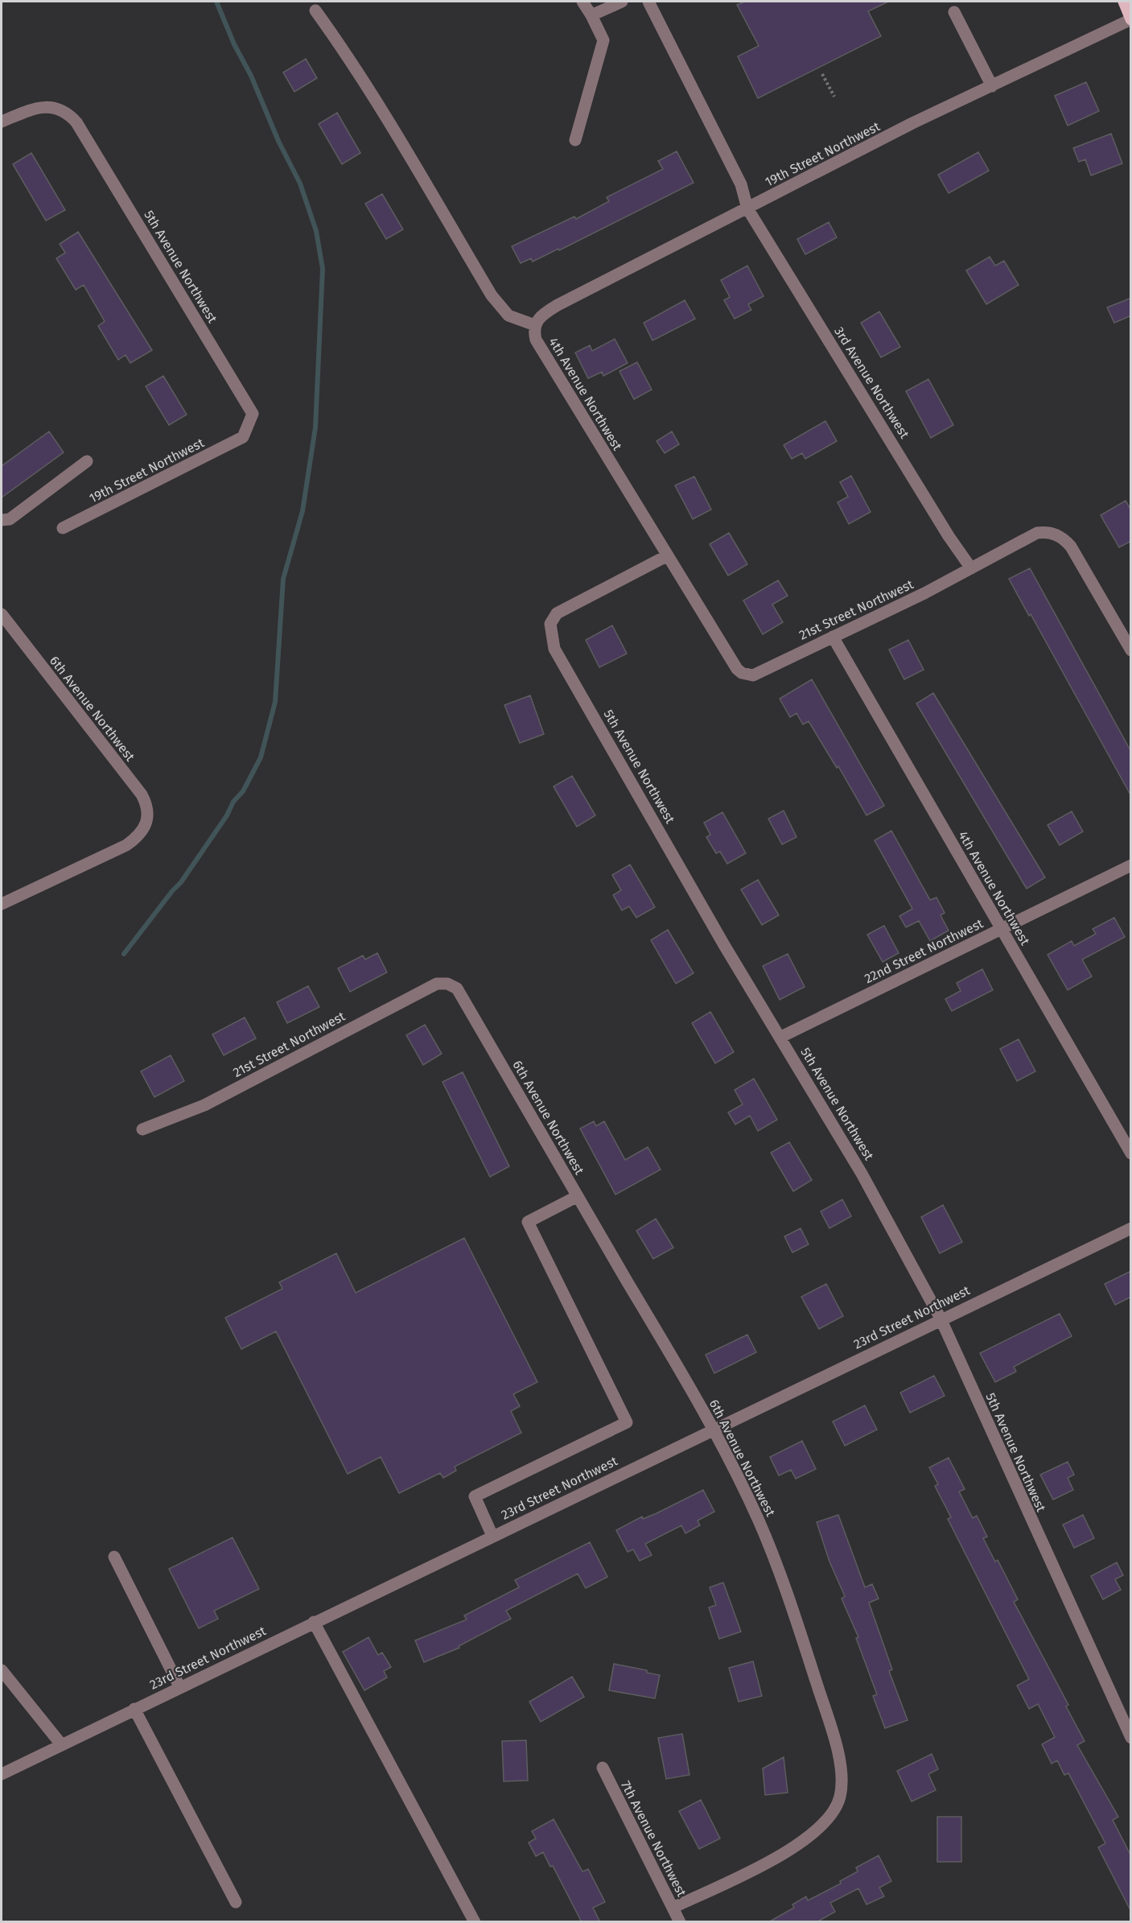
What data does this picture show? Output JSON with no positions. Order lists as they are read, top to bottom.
{
  "streets": {
    "street": [
      "19th Street Northwest",
      "5th Avenue Northwest",
      "3rd Avenue Northwest",
      "4th Avenue Northwest",
      "21st Street Northwest",
      "6th Avenue Northwest",
      "22nd Street Northwest",
      "23rd Street Northwest",
      "7th Avenue Northwest"
    ]
  },
  "crossings": [
    ["19th Street Northwest", "5th Avenue Northwest"],
    ["19th Street Northwest", "3rd Avenue Northwest"],
    ["19th Street Northwest", "4th Avenue Northwest"],
    ["5th Avenue Northwest", "4th Avenue Northwest"],
    ["5th Avenue Northwest", "22nd Street Northwest"],
    ["5th Avenue Northwest", "23rd Street Northwest"],
    ["3rd Avenue Northwest", "21st Street Northwest"],
    ["4th Avenue Northwest", "21st Street Northwest"],
    ["4th Avenue Northwest", "22nd Street Northwest"],
    ["21st Street Northwest", "6th Avenue Northwest"],
    ["6th Avenue Northwest", "23rd Street Northwest"],
    ["6th Avenue Northwest", "7th Avenue Northwest"]
  ]
}
